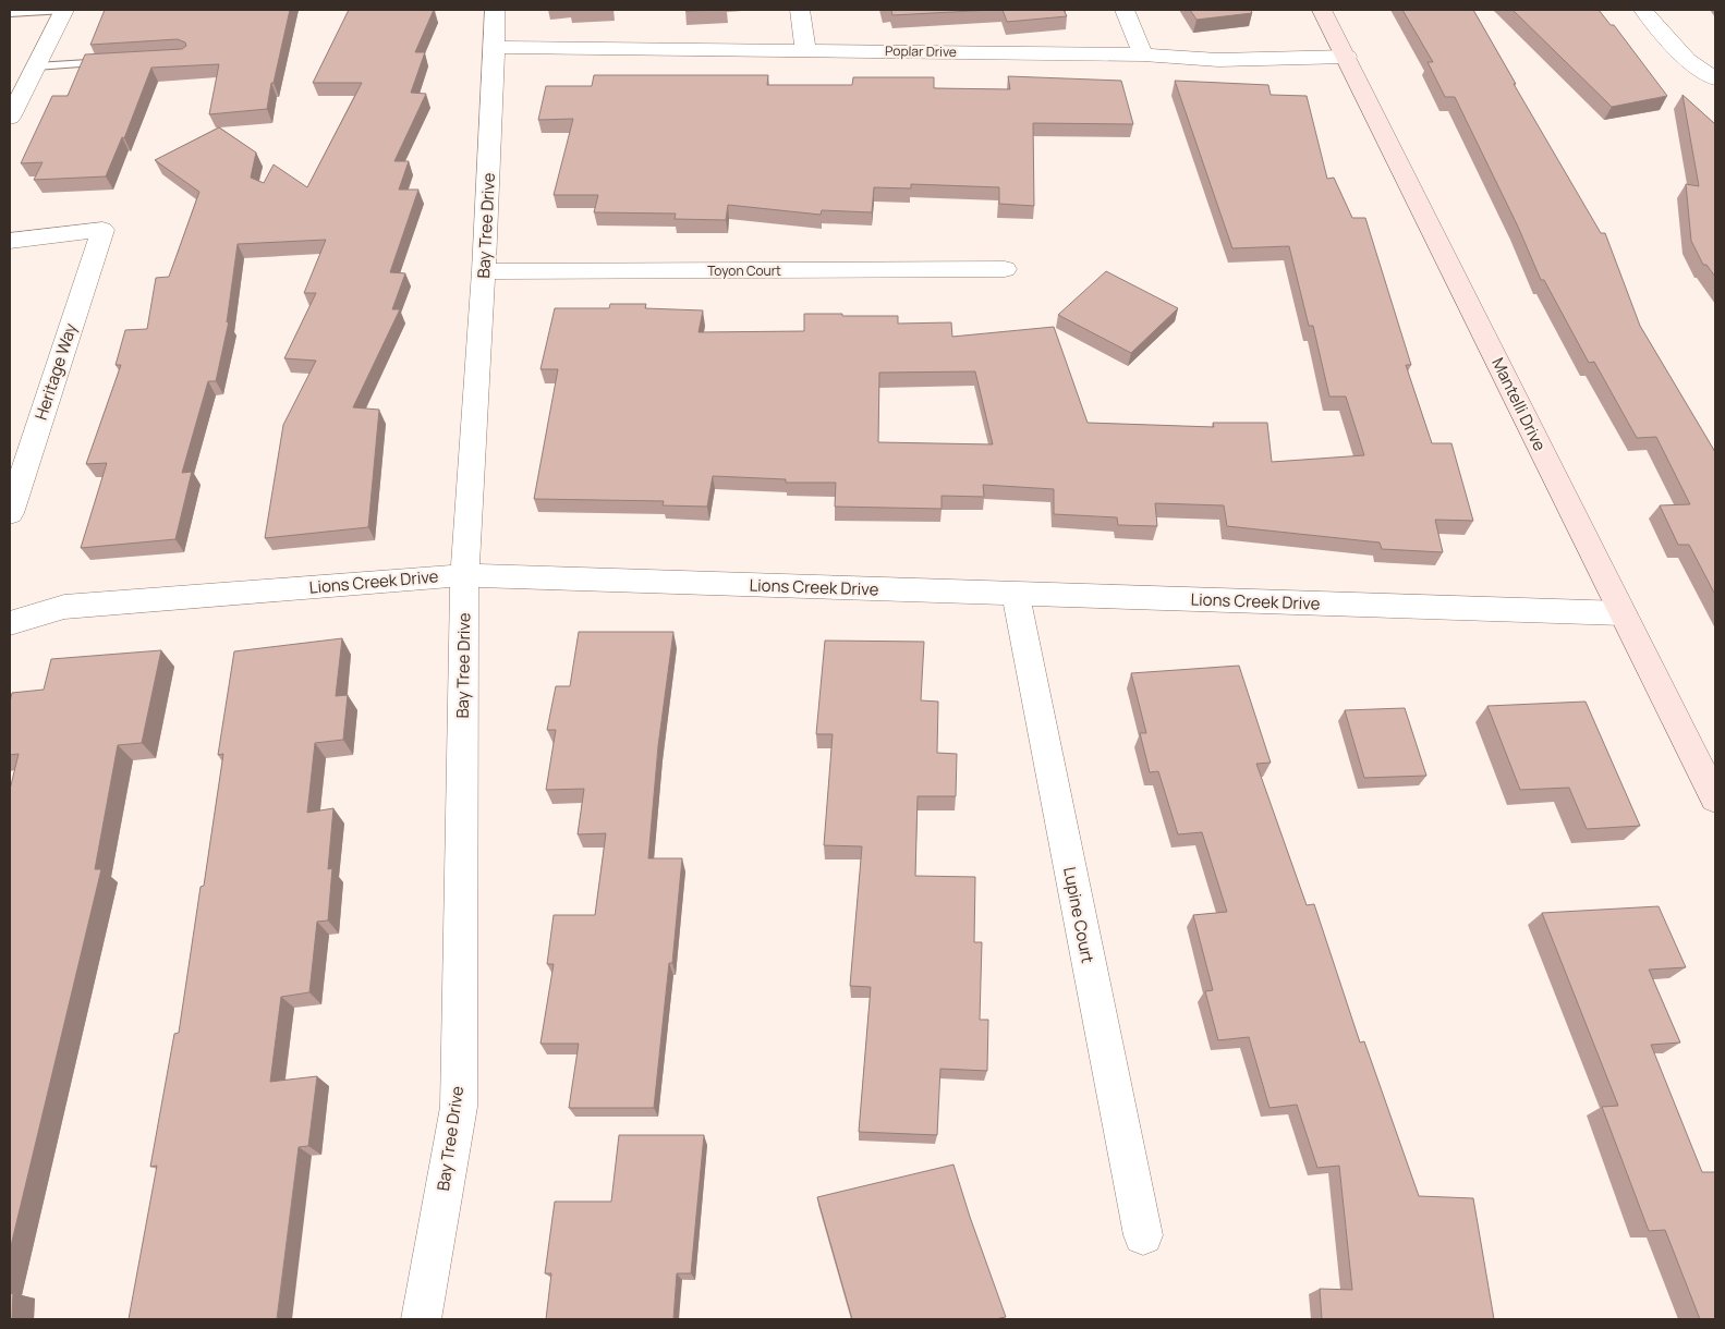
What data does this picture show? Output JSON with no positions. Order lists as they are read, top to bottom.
{
  "streets": {
    "street": [
      "Poplar Drive",
      "Bay Tree Drive",
      "Toyon Court",
      "Heritage Way",
      "Mantelli Drive",
      "Lions Creek Drive",
      "Lupine Court"
    ]
  },
  "crossings": [
    ["Poplar Drive", "Bay Tree Drive"],
    ["Poplar Drive", "Mantelli Drive"],
    ["Bay Tree Drive", "Toyon Court"],
    ["Bay Tree Drive", "Lions Creek Drive"],
    ["Mantelli Drive", "Lions Creek Drive"],
    ["Lions Creek Drive", "Lupine Court"]
  ]
}
